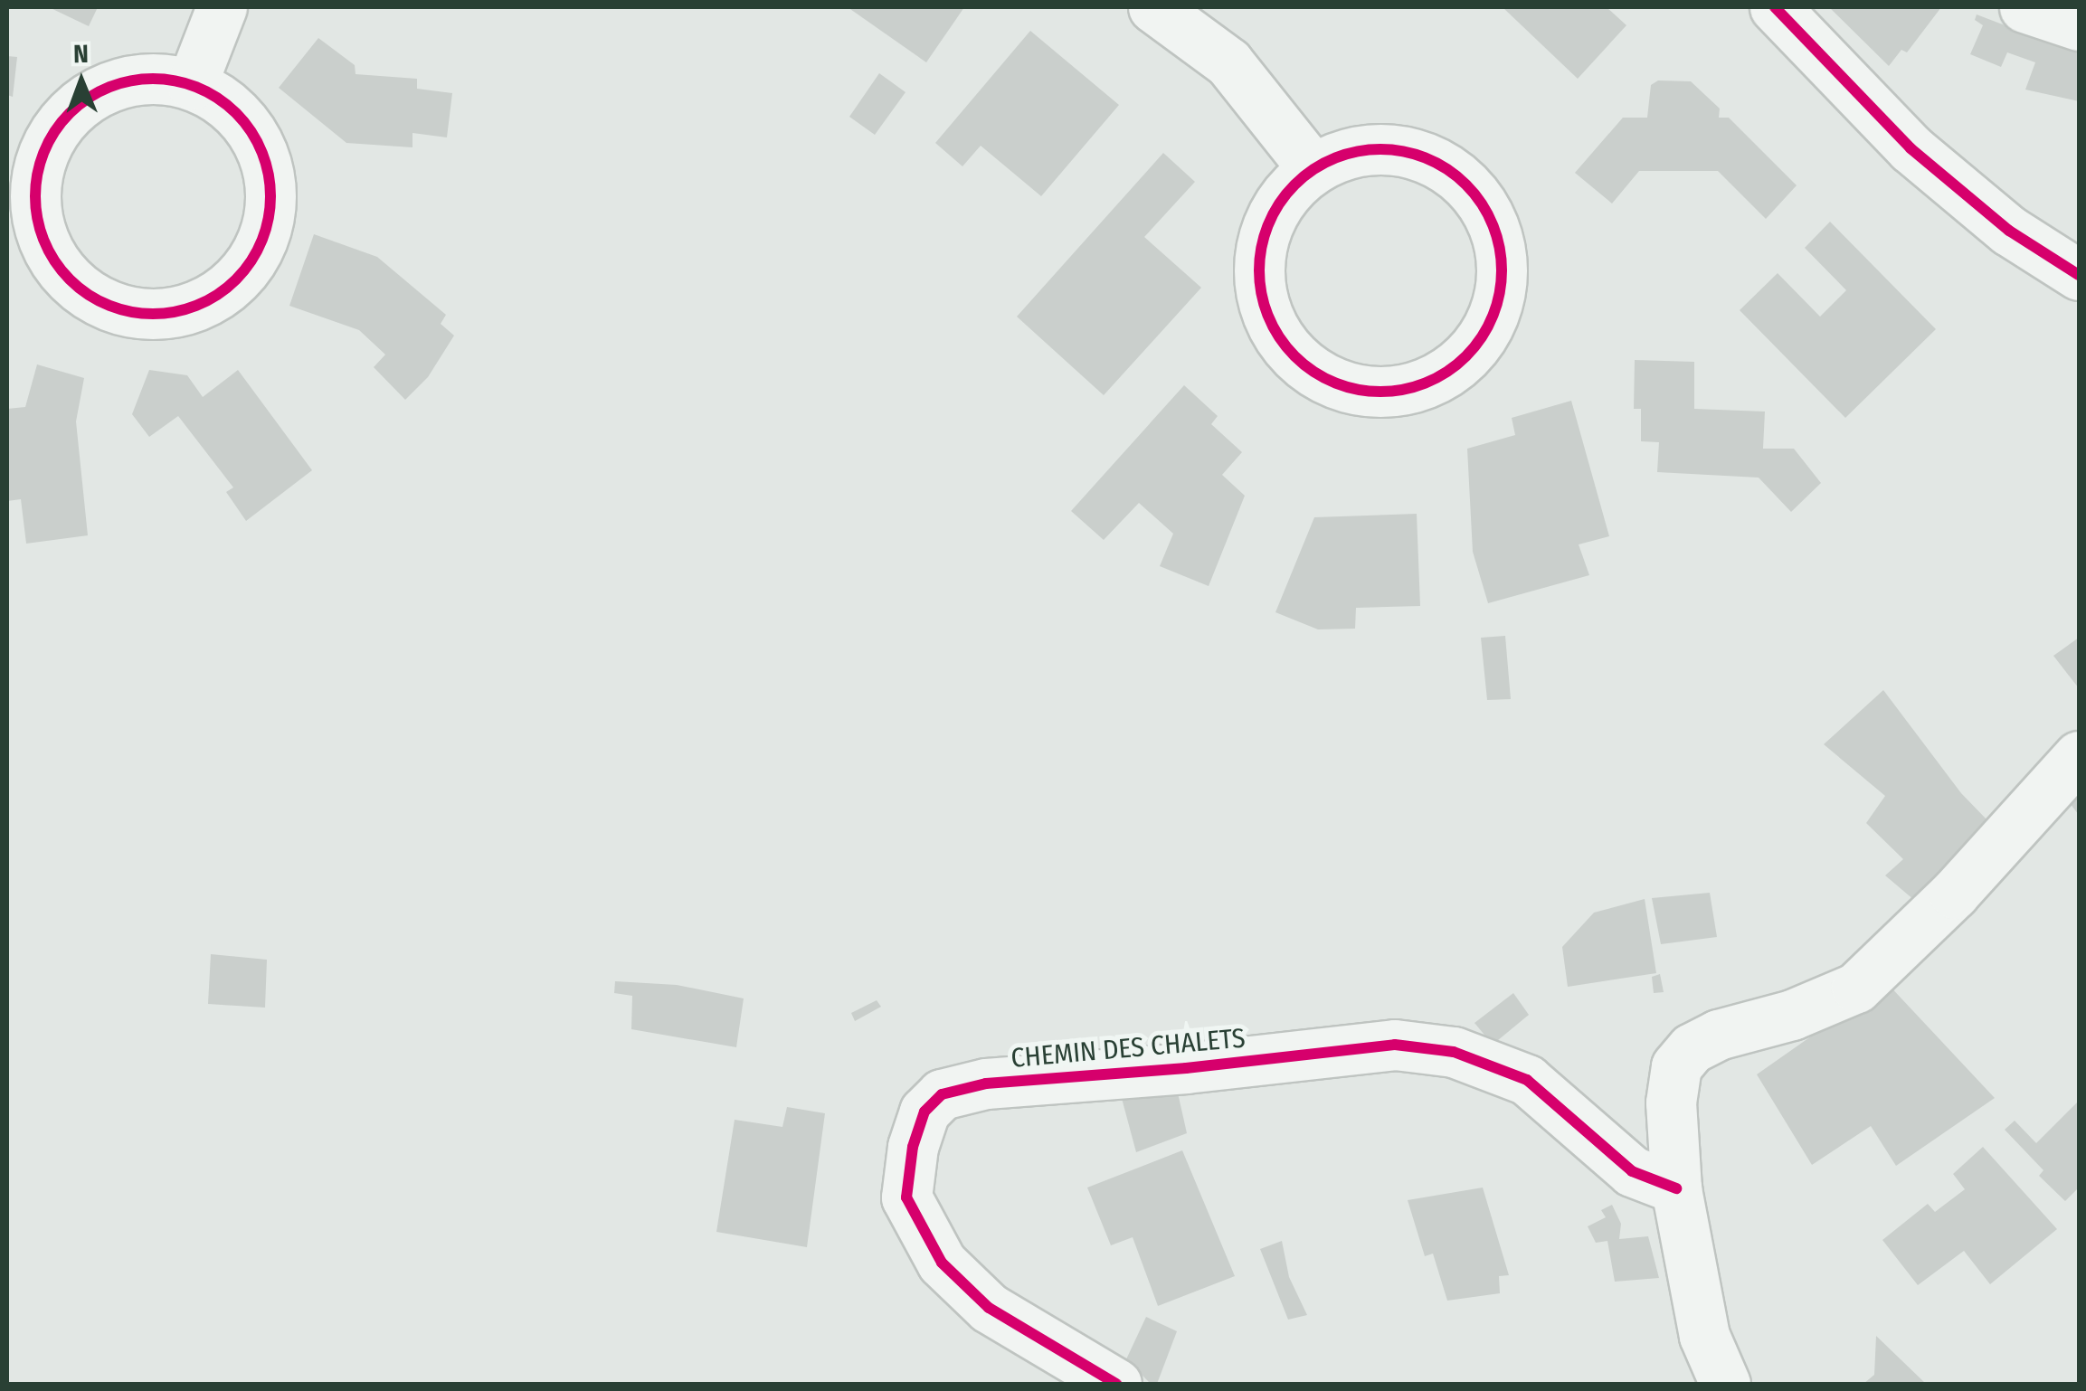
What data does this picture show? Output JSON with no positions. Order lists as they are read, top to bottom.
{
  "streets": {
    "street": ["CHEMIN DES CHALETS"]
  },
  "north": "top"
}
